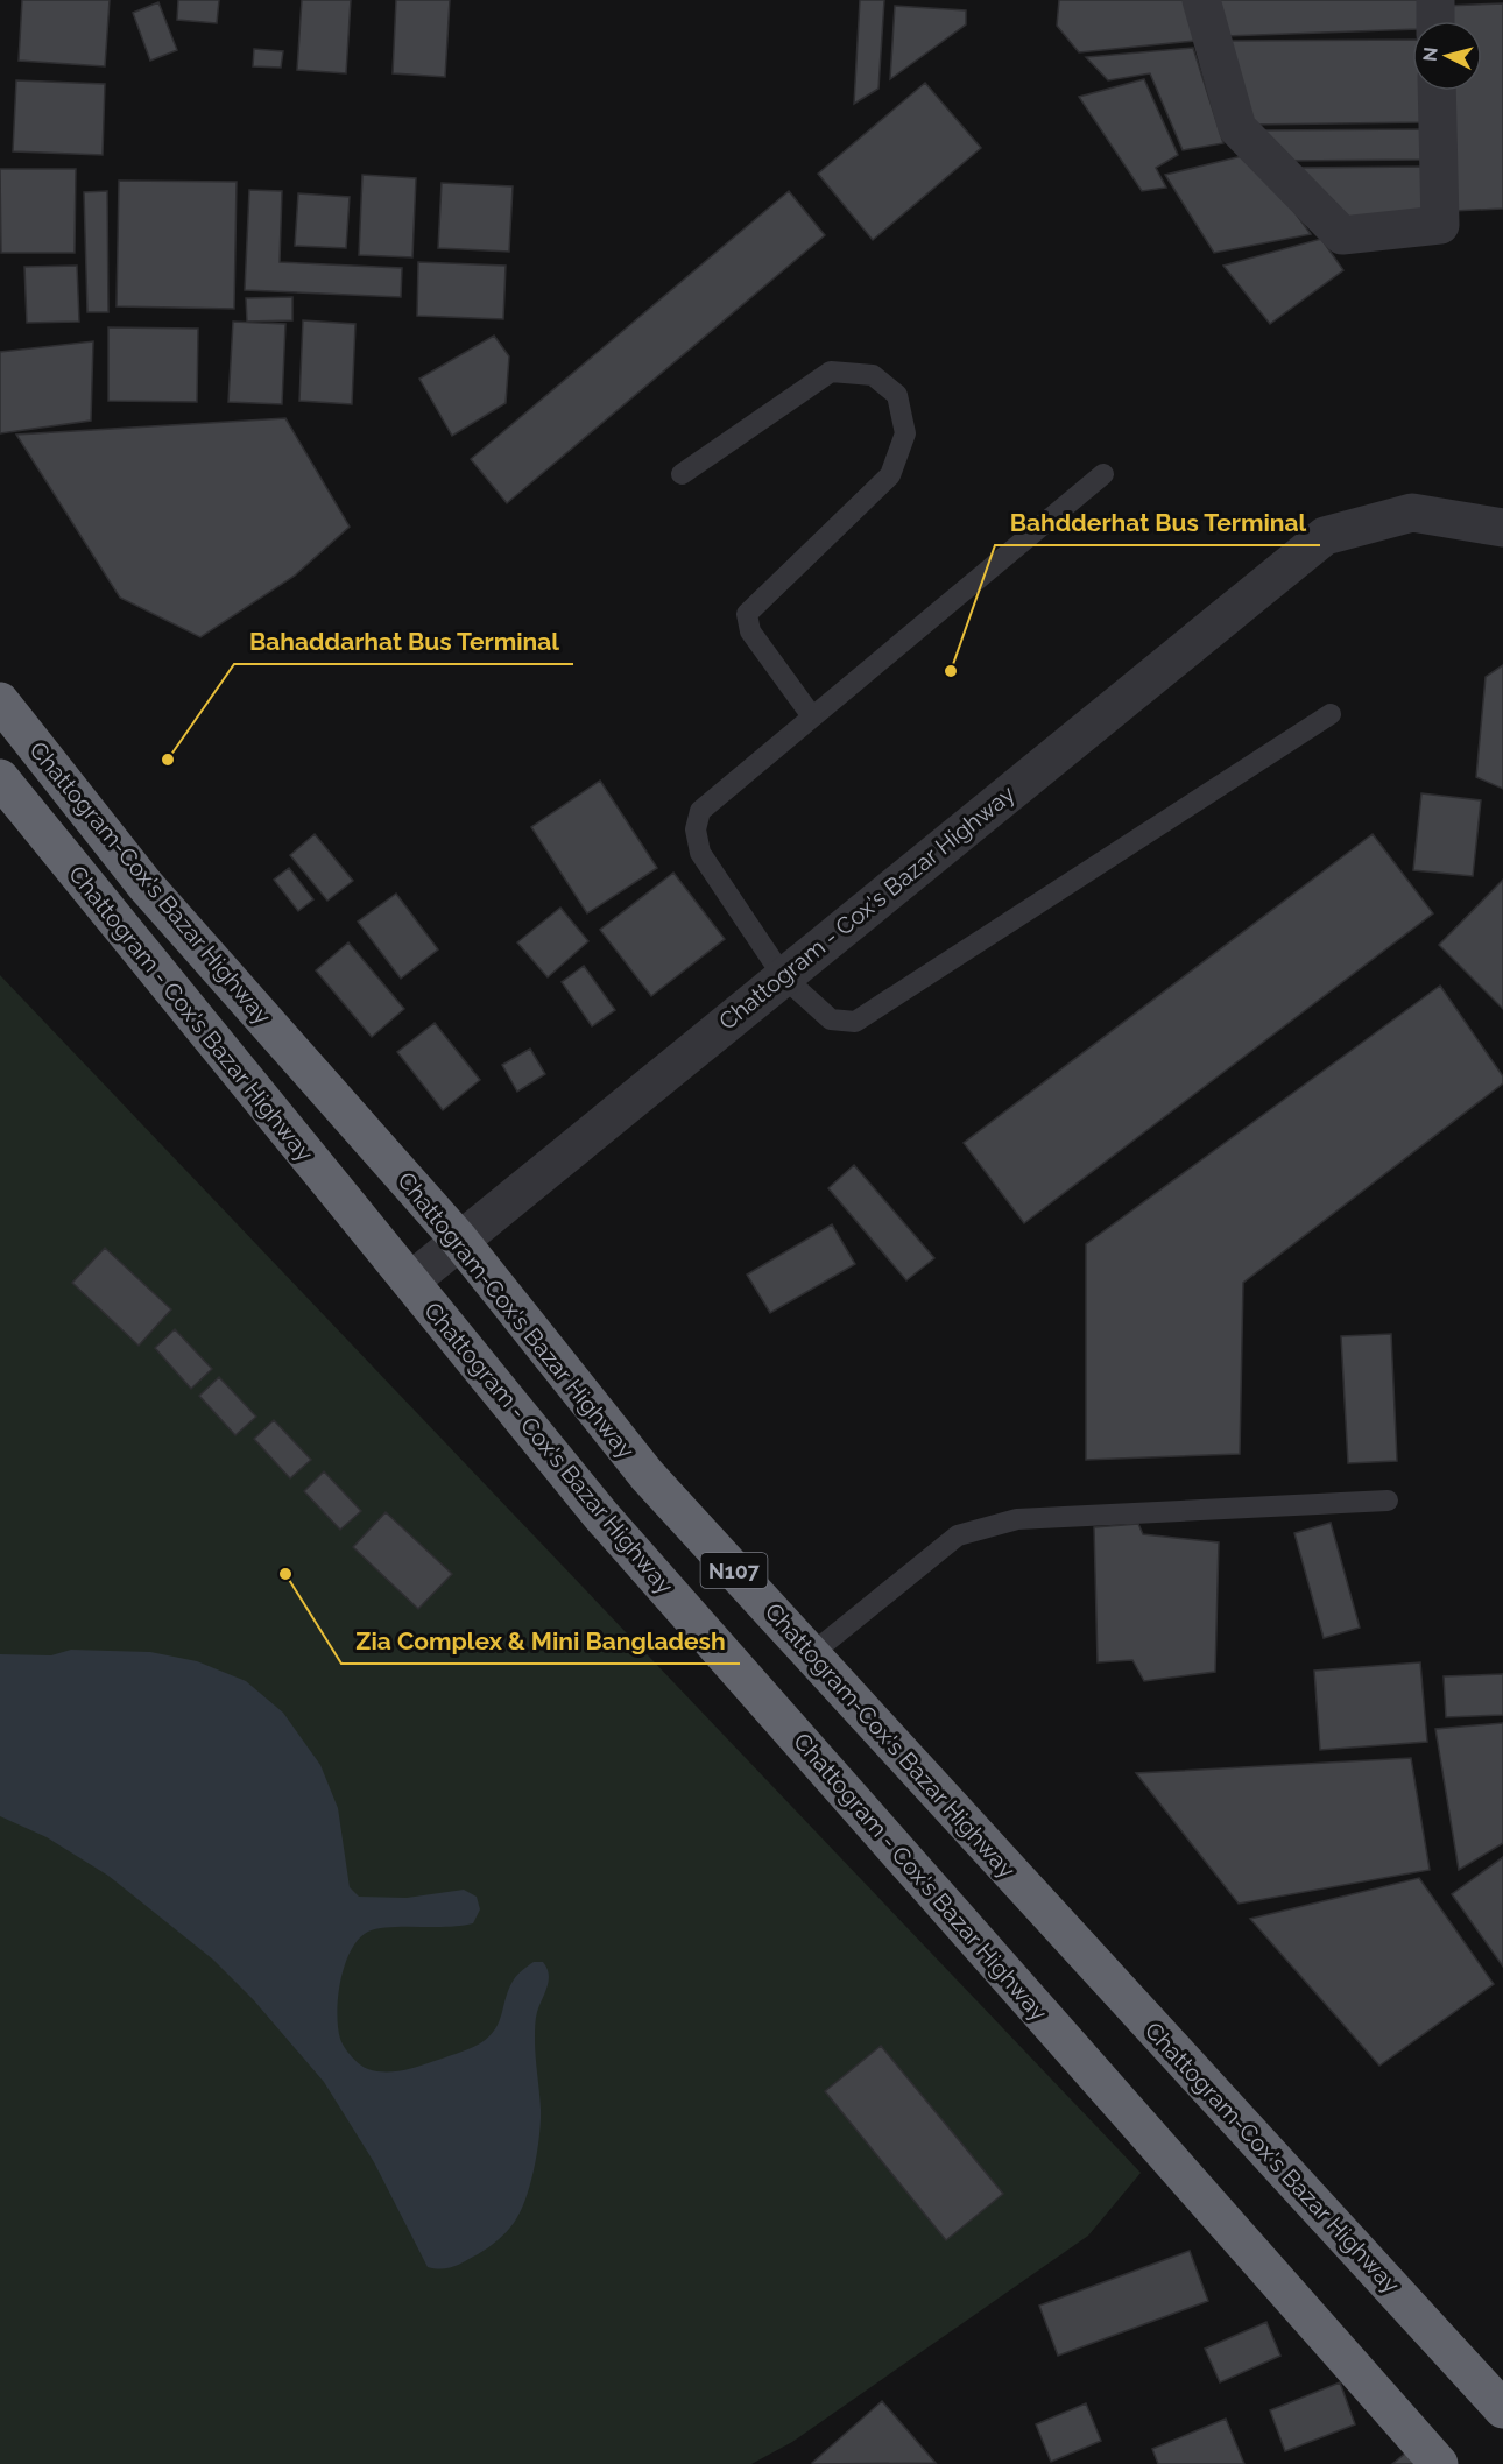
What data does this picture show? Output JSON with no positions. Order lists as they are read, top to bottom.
{
  "streets": {
    "highway": ["Chattogram-Cox's Bazar Highway", "Chattogram - Cox's Bazar Highway", "N107"]
  },
  "crossings": [
    ["Chattogram-Cox's Bazar Highway", "Chattogram - Cox's Bazar Highway"]
  ],
  "places": ["Bahdderhat Bus Terminal", "Bahaddarhat Bus Terminal", "Zia Complex & Mini Bangladesh"],
  "north": "left"
}
